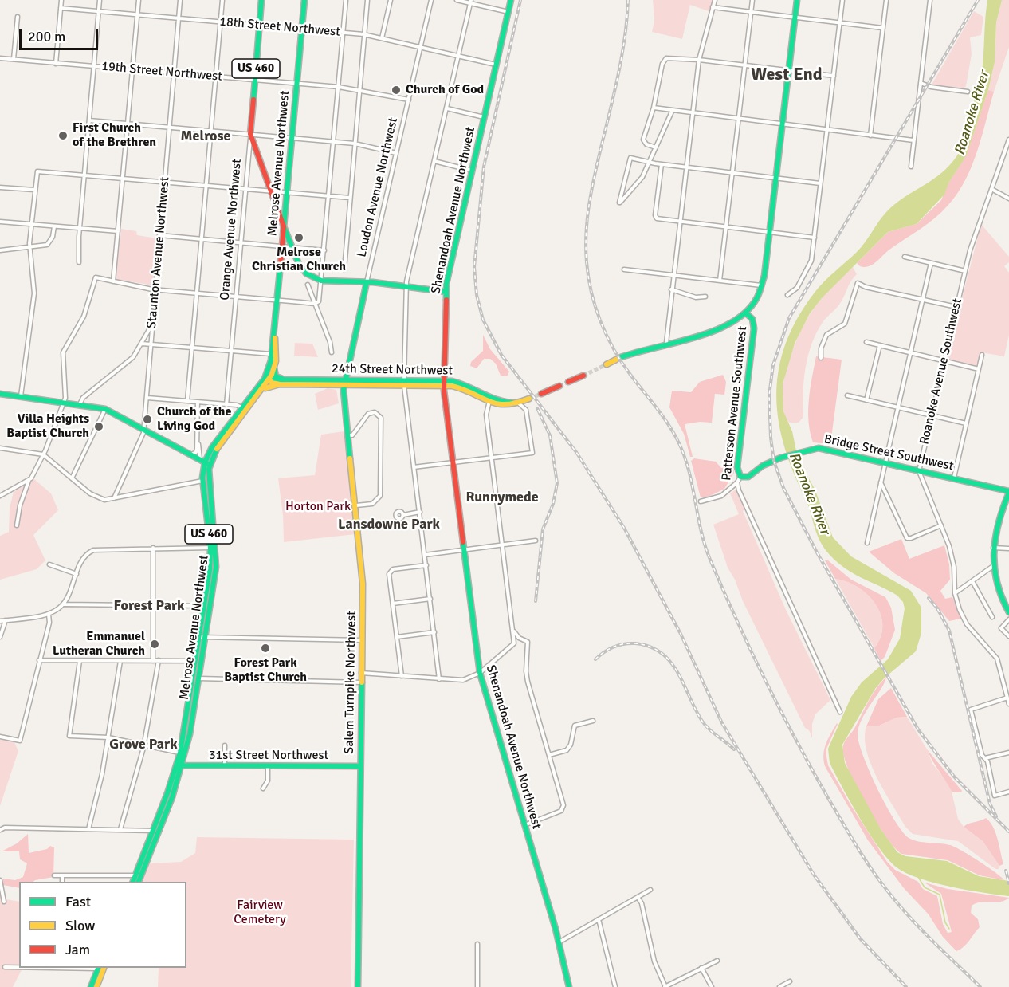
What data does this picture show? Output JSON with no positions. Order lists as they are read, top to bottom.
{
  "streets": {
    "main road": [
      "US 460",
      "Melrose Avenue Northwest",
      "Loudon Avenue Northwest",
      "Shenandoah Avenue Northwest",
      "Orange Avenue Northwest",
      "24th Street Northwest",
      "Patterson Avenue Southwest",
      "Bridge Street Southwest",
      "Salem Turnpike Northwest",
      "31st Street Northwest"
    ],
    "street": [
      "18th Street Northwest",
      "19th Street Northwest",
      "Staunton Avenue Northwest",
      "Roanoke Avenue Southwest"
    ]
  },
  "crossings": [
    ["18th Street Northwest", "Melrose Avenue Northwest"],
    ["18th Street Northwest", "Loudon Avenue Northwest"],
    ["18th Street Northwest", "Shenandoah Avenue Northwest"],
    ["18th Street Northwest", "Orange Avenue Northwest"],
    ["18th Street Northwest", "Staunton Avenue Northwest"],
    ["US 460", "Melrose Avenue Northwest"],
    ["US 460", "Orange Avenue Northwest"],
    ["19th Street Northwest", "Melrose Avenue Northwest"],
    ["19th Street Northwest", "Loudon Avenue Northwest"],
    ["19th Street Northwest", "Orange Avenue Northwest"],
    ["19th Street Northwest", "Staunton Avenue Northwest"],
    ["Melrose Avenue Northwest", "24th Street Northwest"],
    ["Melrose Avenue Northwest", "31st Street Northwest"],
    ["Loudon Avenue Northwest", "24th Street Northwest"],
    ["Loudon Avenue Northwest", "Salem Turnpike Northwest"],
    ["Shenandoah Avenue Northwest", "24th Street Northwest"],
    ["24th Street Northwest", "Salem Turnpike Northwest"],
    ["Roanoke Avenue Southwest", "Bridge Street Southwest"],
    ["Patterson Avenue Southwest", "Bridge Street Southwest"],
    ["Salem Turnpike Northwest", "31st Street Northwest"]
  ],
  "districts": [
    "West End",
    "Melrose",
    "Runnymede",
    "Lansdowne Park",
    "Forest Park",
    "Grove Park"
  ],
  "water": ["Roanoke River"],
  "parks": ["Horton Park", "Fairview Cemetery"],
  "places": [
    "Church of God",
    "First Church of the Brethren",
    "Melrose Christian Church",
    "Church of the Living God",
    "Villa Heights Baptist Church",
    "Emmanuel Lutheran Church",
    "Forest Park Baptist Church"
  ],
  "legend": ["Fast", "Slow", "Jam"],
  "scale_bar": "200 m"
}
